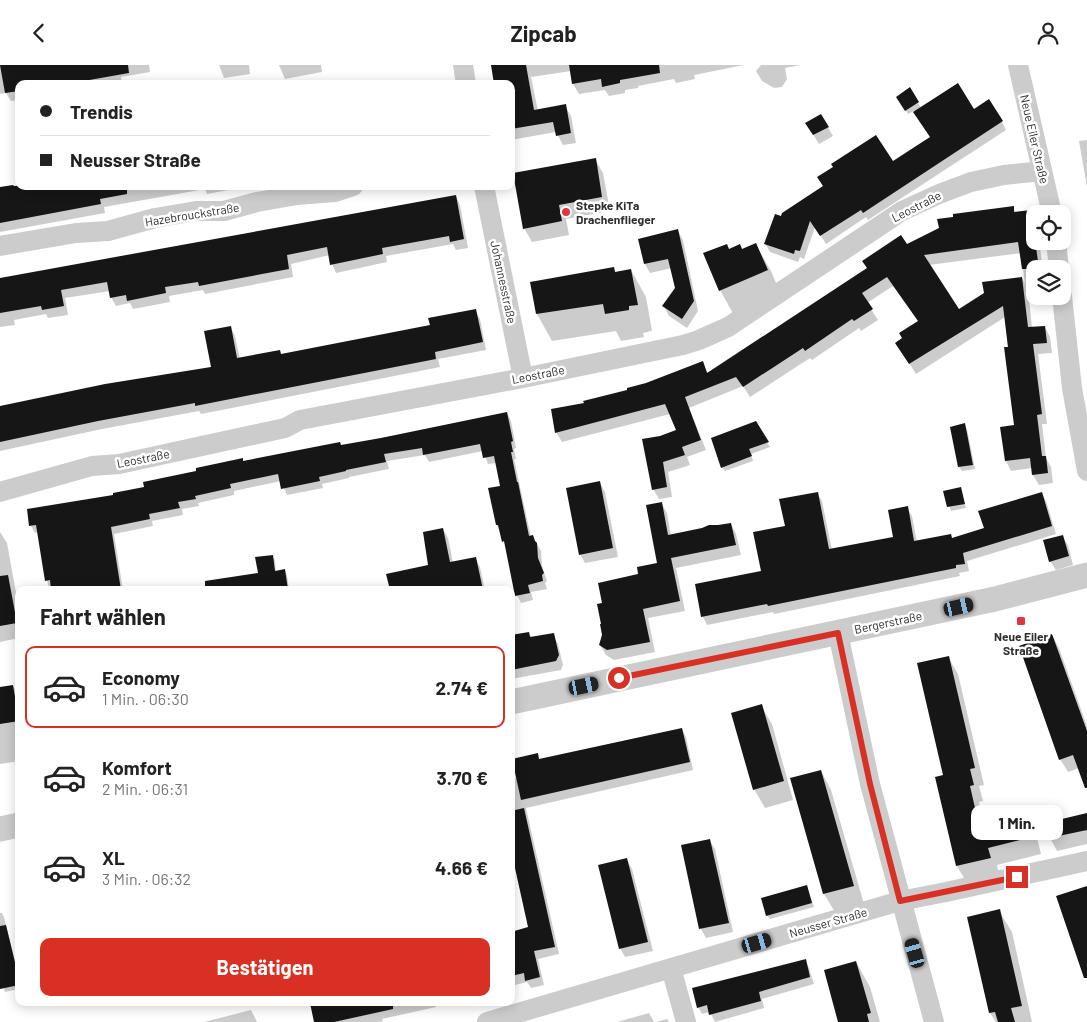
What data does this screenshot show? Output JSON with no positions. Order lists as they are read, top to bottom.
{
  "streets": {
    "street": [
      "Neue Eiler Straße",
      "Leostraße",
      "Hazebrouckstraße",
      "Johannesstraße",
      "Bergerstraße",
      "Neusser Straße"
    ]
  },
  "crossings": [
    ["Neue Eiler Straße", "Leostraße"],
    ["Leostraße", "Johannesstraße"]
  ],
  "places": {
    "other": ["Stepke KiTa Drachenflieger"],
    "transit": ["Neue Eiler Straße"]
  },
  "page": {
    "header": "Zipcab",
    "banner": ["Trendis", "Neusser Straße"],
    "heading": "Fahrt wählen",
    "list": [
      {
        "name": "Economy",
        "note": "1 Min. · 06:30",
        "value": "2.74 €"
      },
      {
        "name": "Komfort",
        "note": "2 Min. · 06:31",
        "value": "3.70 €"
      },
      {
        "name": "XL",
        "note": "3 Min. · 06:32",
        "value": "4.66 €"
      }
    ],
    "bubble": "1 Min.",
    "buttons": "Bestätigen"
  }
}
